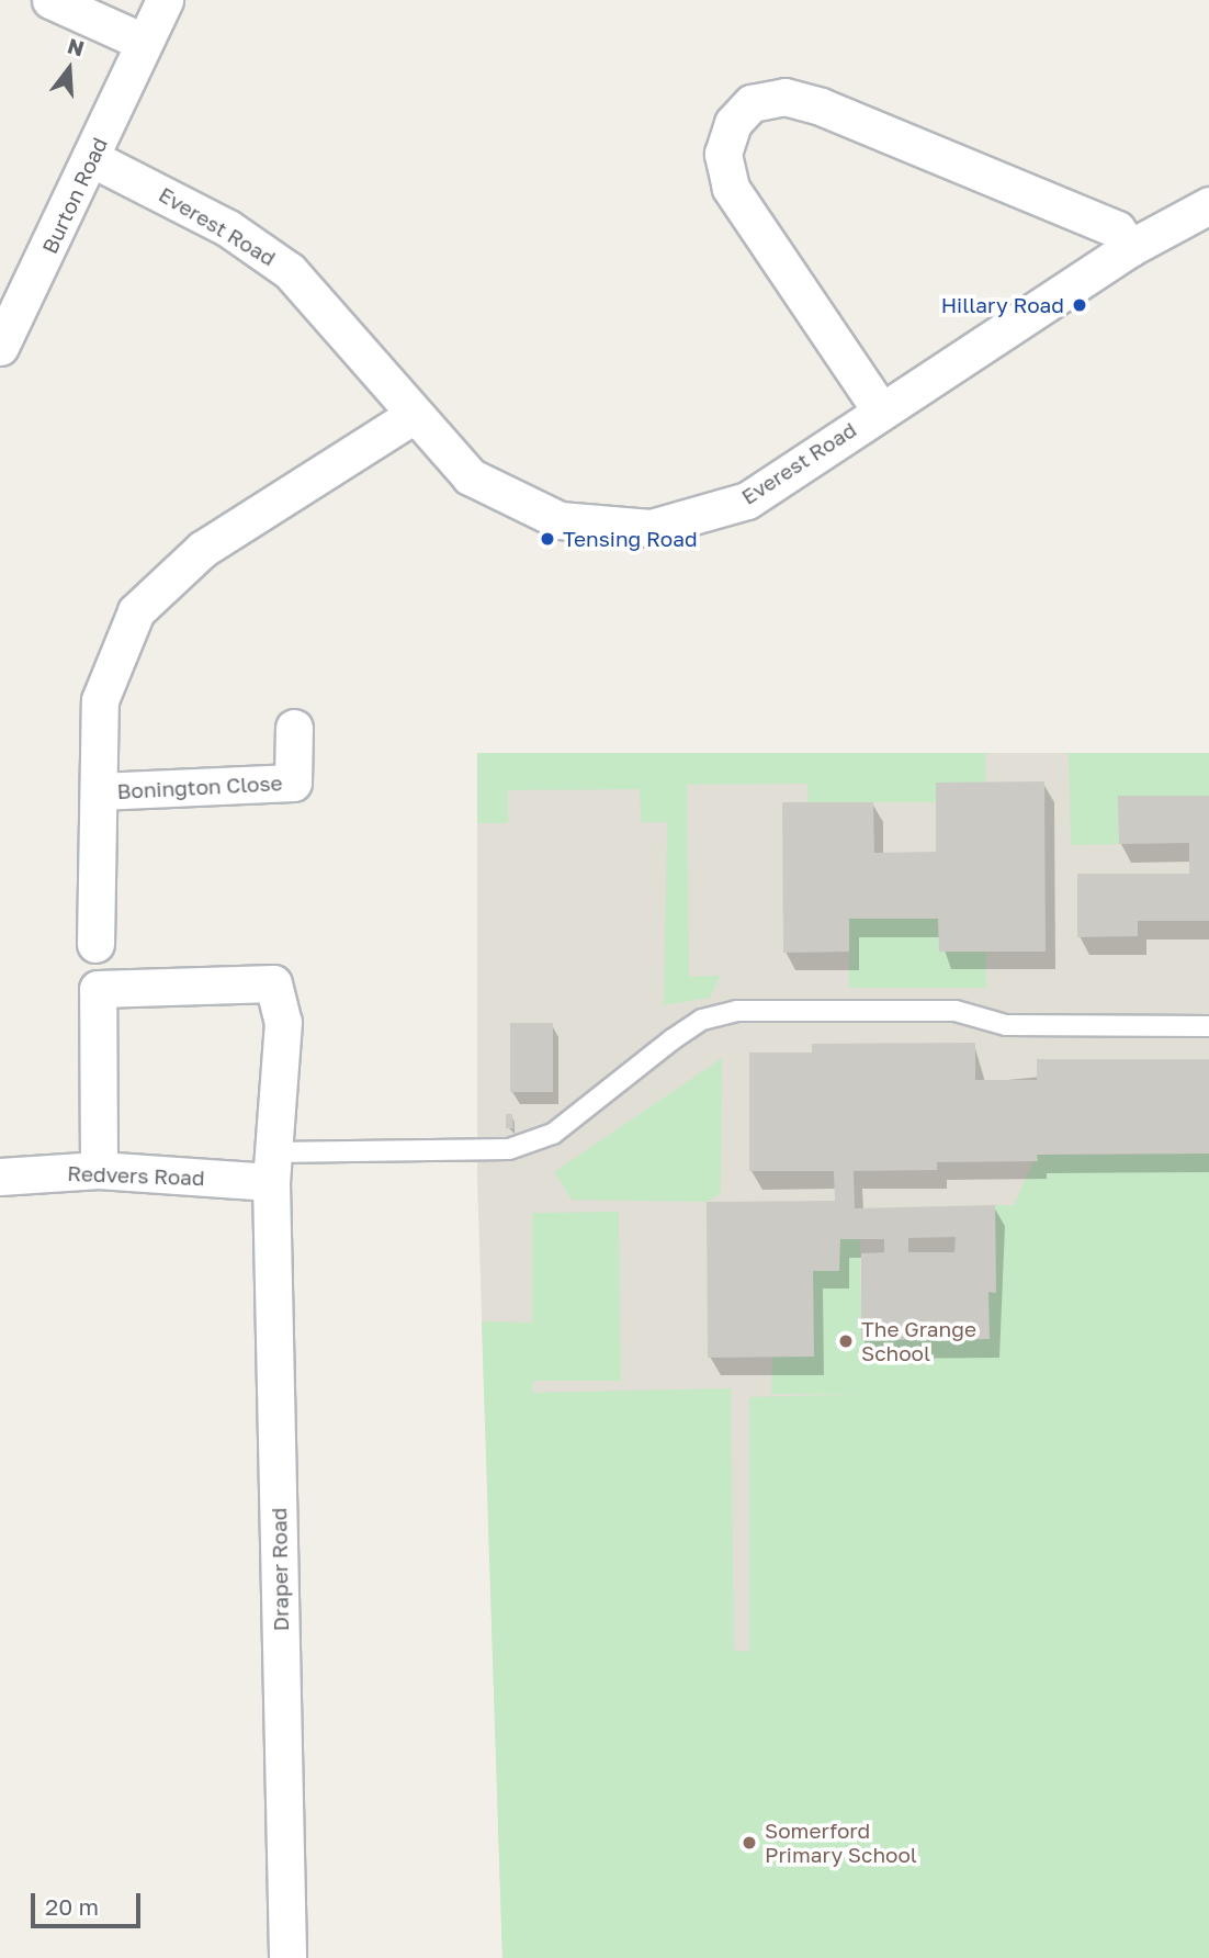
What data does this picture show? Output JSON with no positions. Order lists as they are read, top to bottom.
{
  "streets": {
    "street": [
      "Burton Road",
      "Everest Road",
      "Bonington Close",
      "Redvers Road",
      "Draper Road"
    ]
  },
  "crossings": [
    ["Burton Road", "Everest Road"],
    ["Redvers Road", "Draper Road"]
  ],
  "places": [
    "Hillary Road",
    "Tensing Road",
    "The Grange School",
    "Somerford Primary School"
  ],
  "scale_bar": "20 m",
  "north": "top"
}
